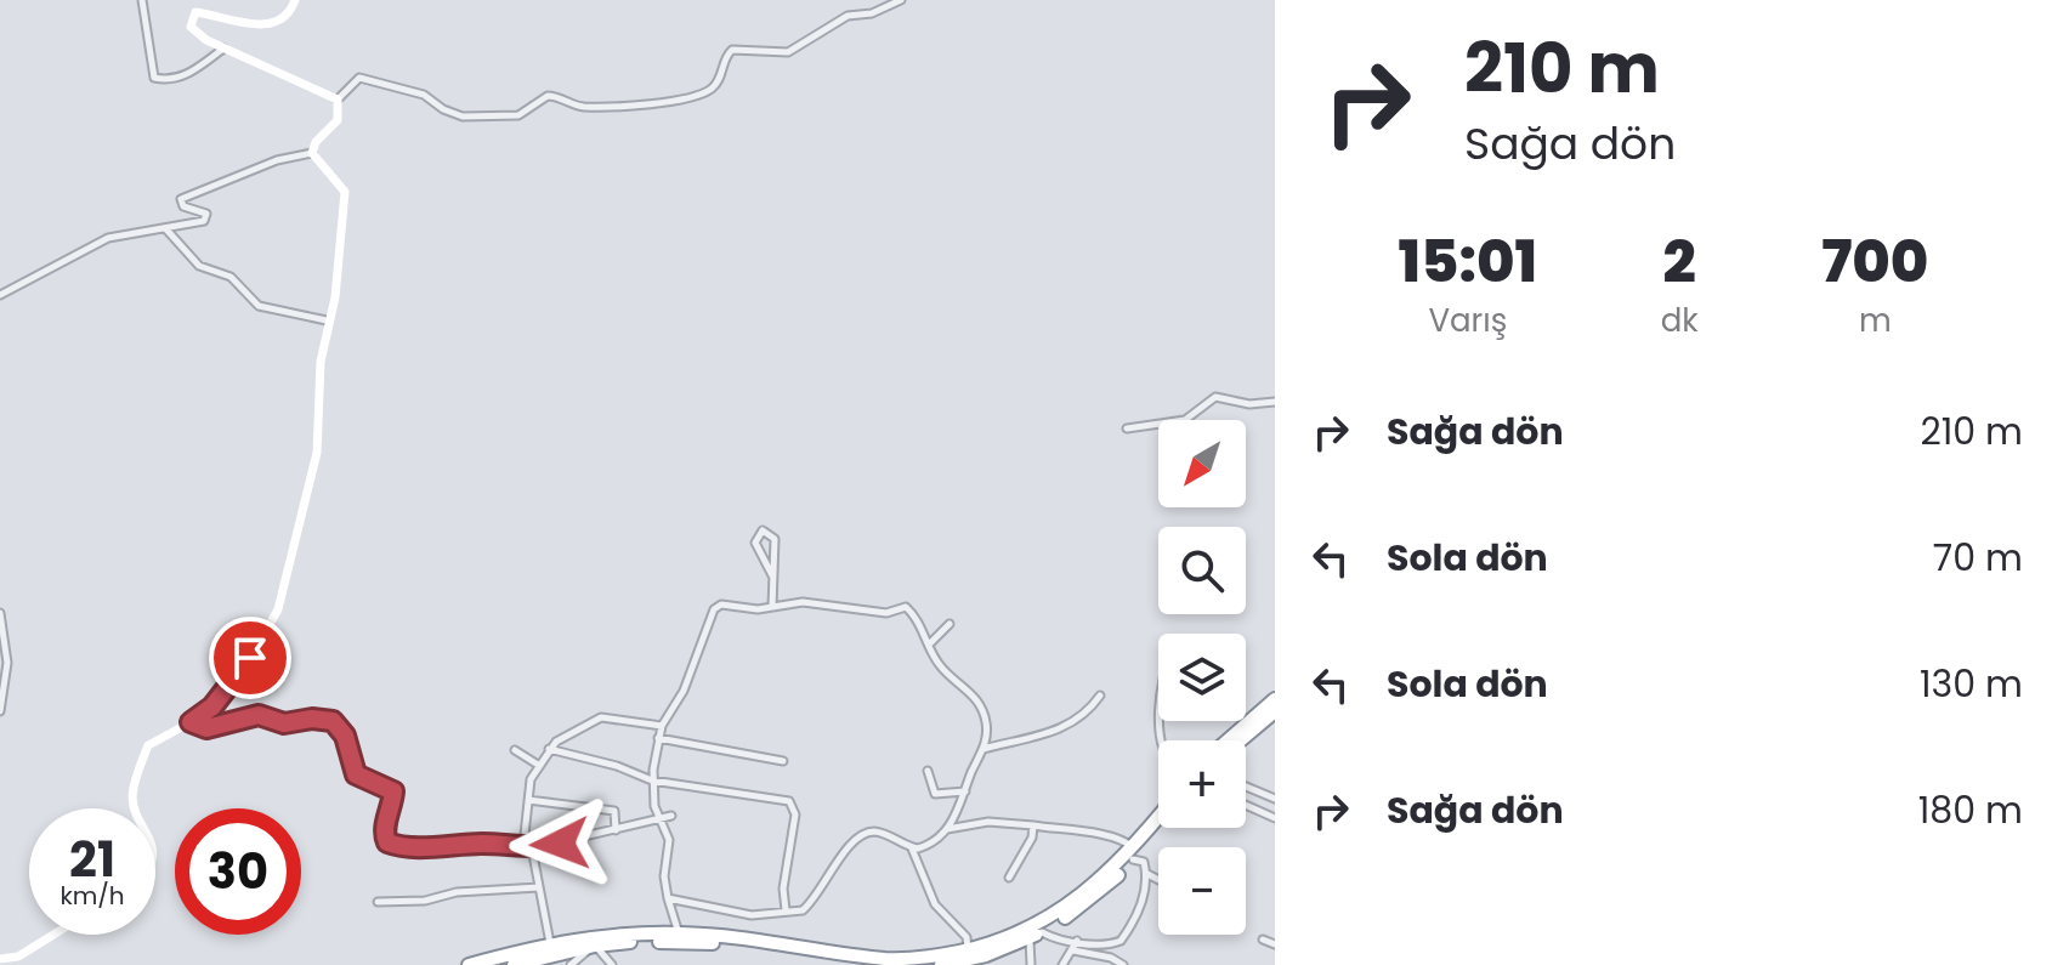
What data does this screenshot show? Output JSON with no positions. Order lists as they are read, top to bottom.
{
  "north": "bottom left",
  "page": {
    "turn": ["210 m", "Sağa dön"],
    "eta": [
      "15:01",
      "Varış",
      "2",
      "dk",
      "700",
      "m"
    ],
    "list": [
      {
        "name": "Sağa dön",
        "value": "210 m"
      },
      {
        "name": "Sola dön",
        "value": "70 m"
      },
      {
        "name": "Sola dön",
        "value": "130 m"
      },
      {
        "name": "Sağa dön",
        "value": "180 m"
      }
    ],
    "map_buttons": ["+", "−"],
    "speed": "21 km/h",
    "limit": "30"
  }
}
